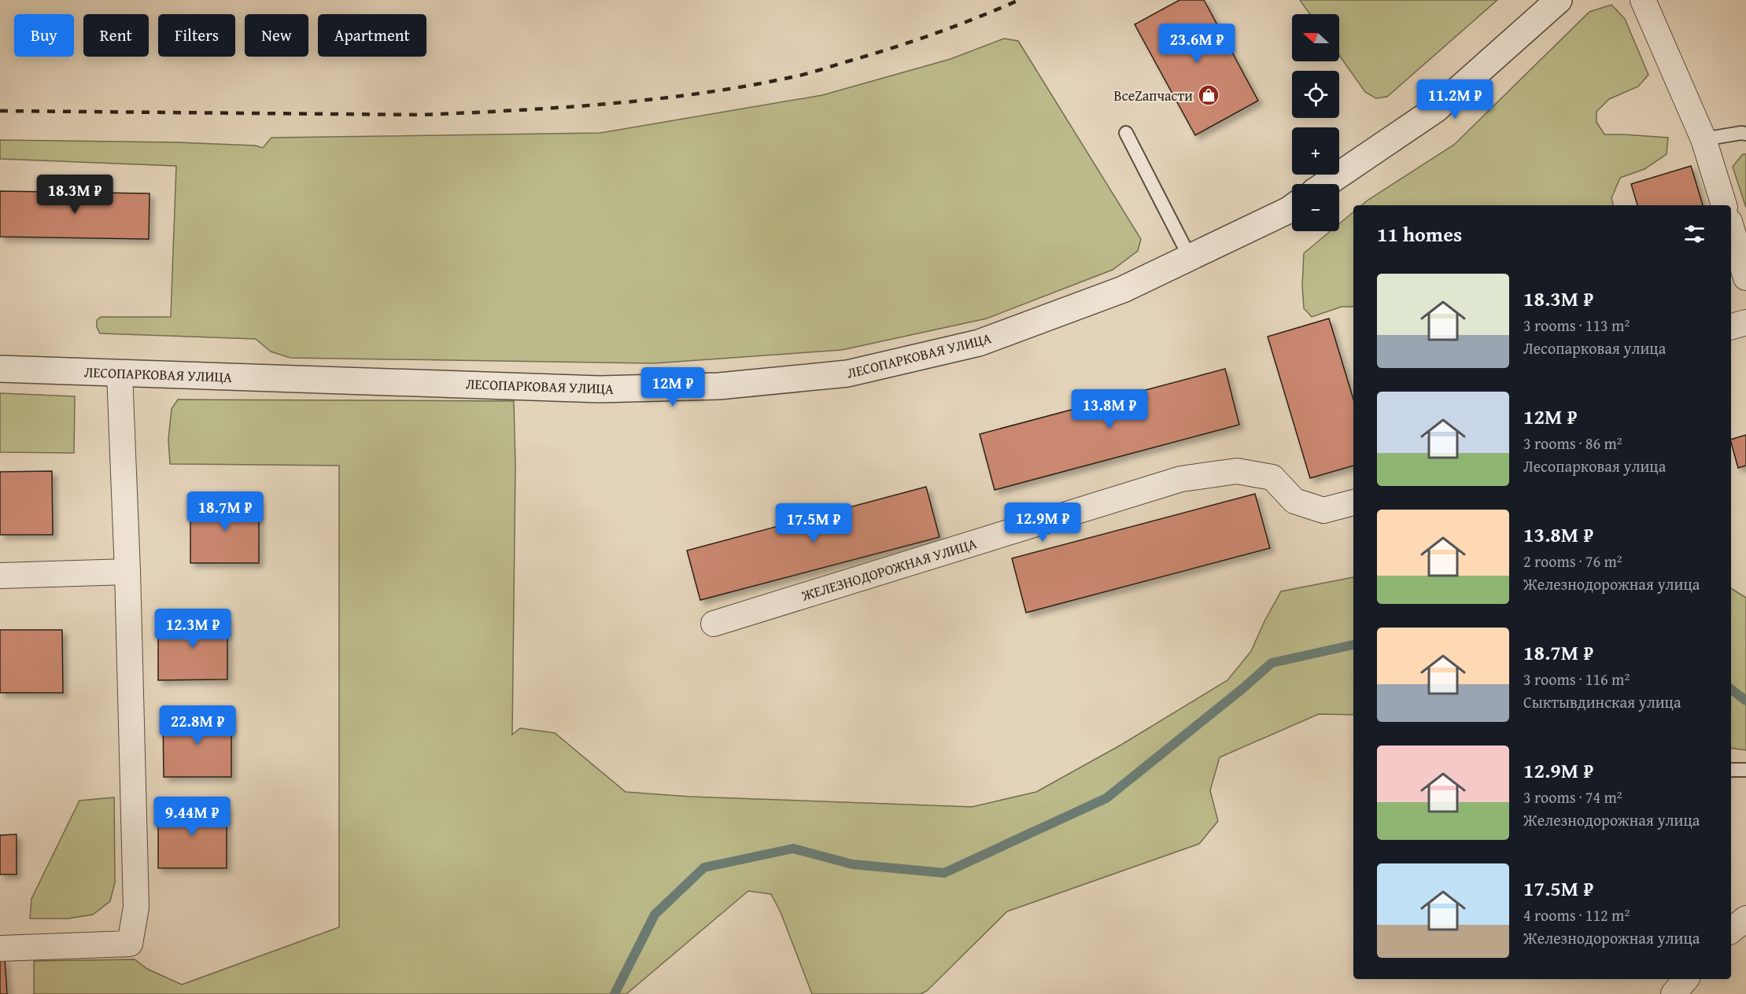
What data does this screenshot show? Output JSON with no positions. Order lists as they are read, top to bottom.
{
  "streets": {
    "street": ["ЛЕСОПАРКОВАЯ УЛИЦА", "ЖЕЛЕЗНОДОРОЖНАЯ УЛИЦА"]
  },
  "places": {
    "shop": ["ВсеZапчасти"]
  },
  "north": "left",
  "page": {
    "map_buttons": ["+", "−"],
    "chip": [
      "Buy",
      "Rent",
      "Filters",
      "New",
      "Apartment"
    ],
    "price": [
      "23.6M ₽",
      "11.2M ₽",
      "18.3M ₽",
      "12M ₽",
      "13.8M ₽",
      "18.7M ₽",
      "12.9M ₽",
      "17.5M ₽",
      "12.3M ₽",
      "22.8M ₽",
      "9.44M ₽"
    ],
    "heading": "11 homes",
    "list": [
      {
        "name": "18.3M ₽",
        "note": "3 rooms · 113 m² · Лесопарковая улица"
      },
      {
        "name": "12M ₽",
        "note": "3 rooms · 86 m² · Лесопарковая улица"
      },
      {
        "name": "13.8M ₽",
        "note": "2 rooms · 76 m² · Железнодорожная улица"
      },
      {
        "name": "18.7M ₽",
        "note": "3 rooms · 116 m² · Сыктывдинская улица"
      },
      {
        "name": "12.9M ₽",
        "note": "3 rooms · 74 m² · Железнодорожная улица"
      },
      {
        "name": "17.5M ₽",
        "note": "4 rooms · 112 m² · Железнодорожная улица"
      }
    ]
  }
}
